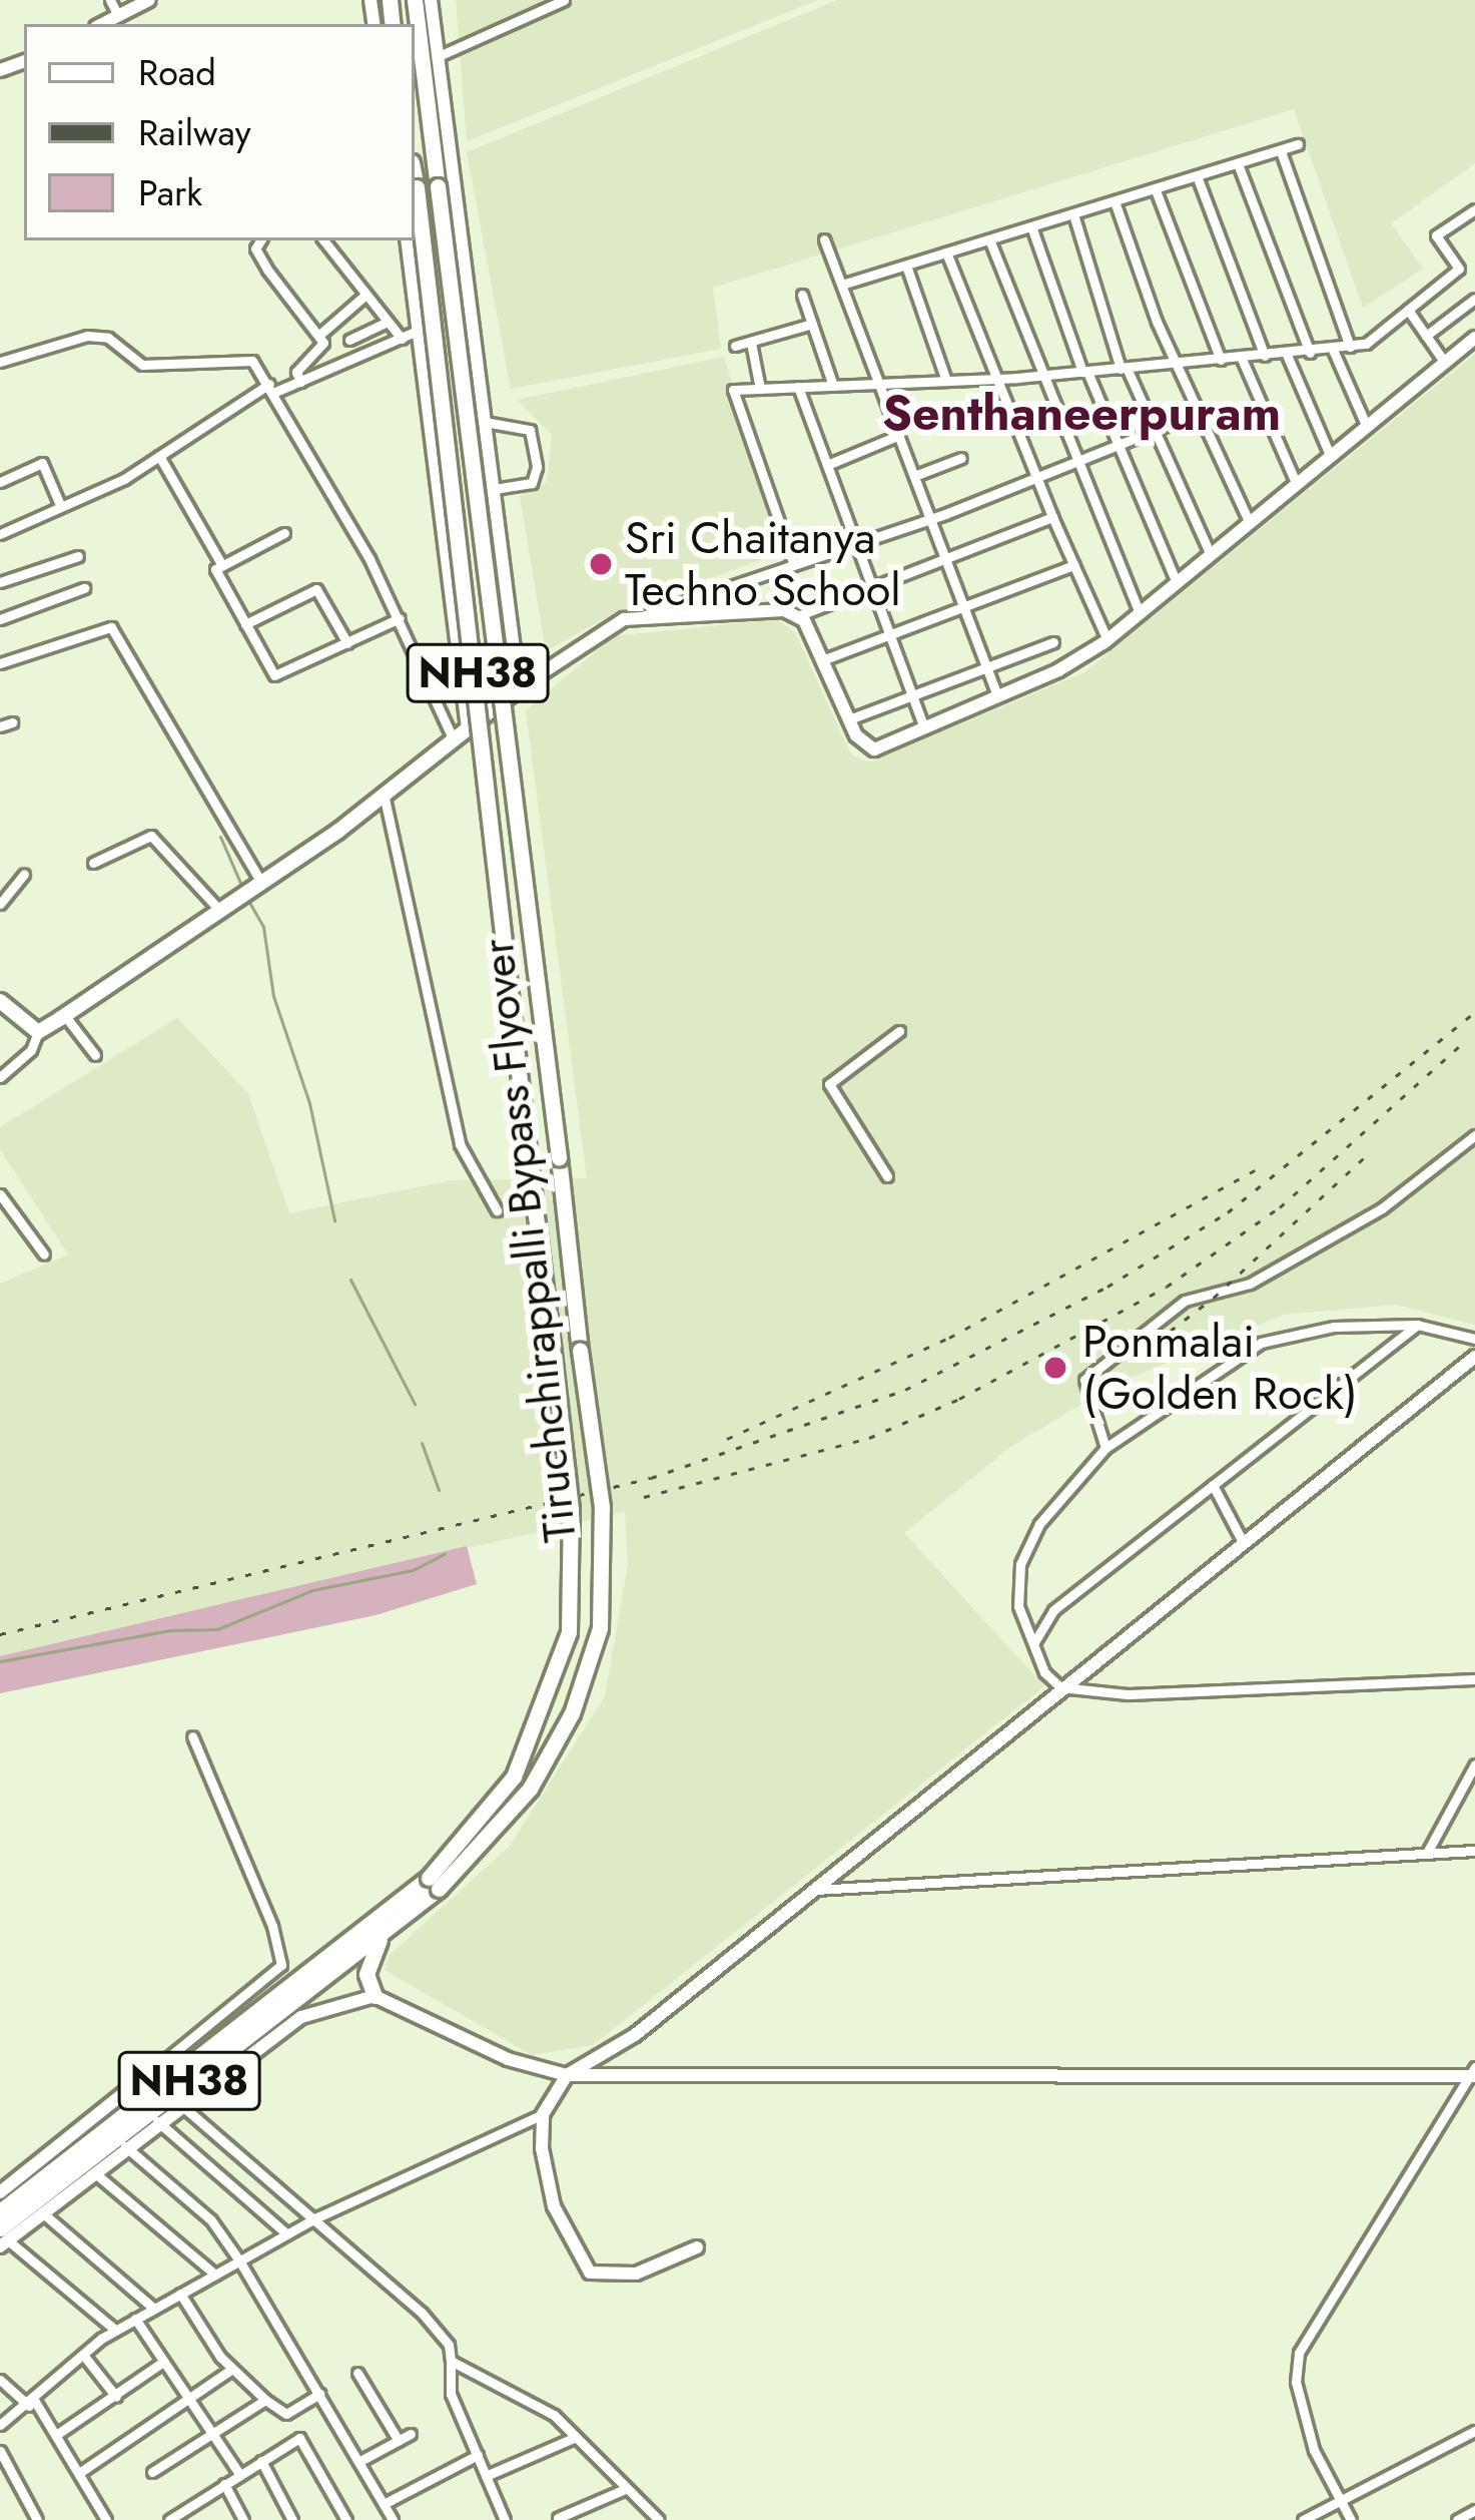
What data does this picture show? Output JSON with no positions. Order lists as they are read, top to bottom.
{
  "streets": {
    "highway": ["NH38", "Tiruchchirappalli Bypass Flyover"]
  },
  "districts": ["Senthaneerpuram"],
  "places": ["Sri Chaitanya Techno School", "Ponmalai (Golden Rock)"],
  "legend": ["Road", "Railway", "Park"]
}
